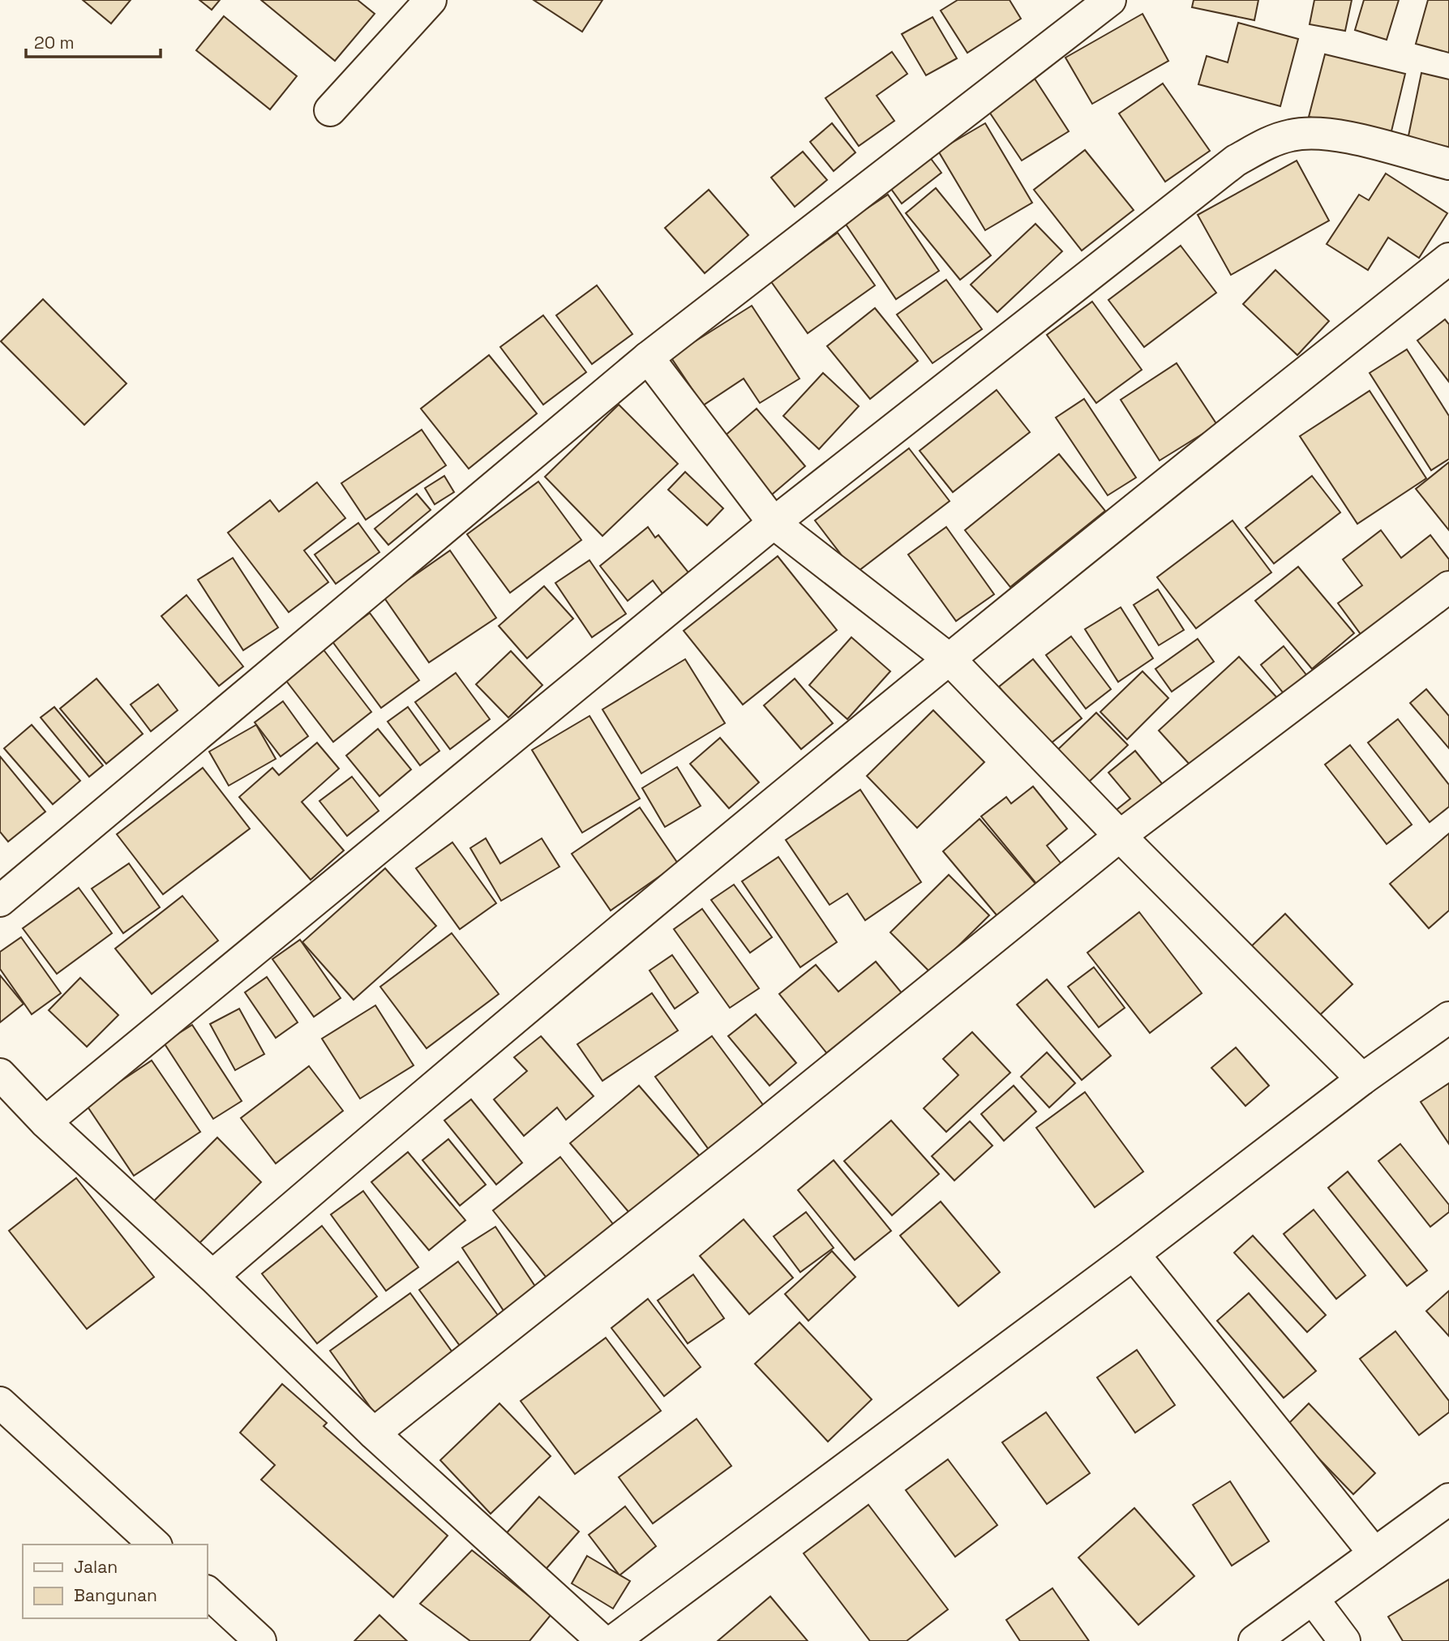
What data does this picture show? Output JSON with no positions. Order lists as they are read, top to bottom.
{
  "legend": ["Jalan", "Bangunan"],
  "scale_bar": "20 m"
}
